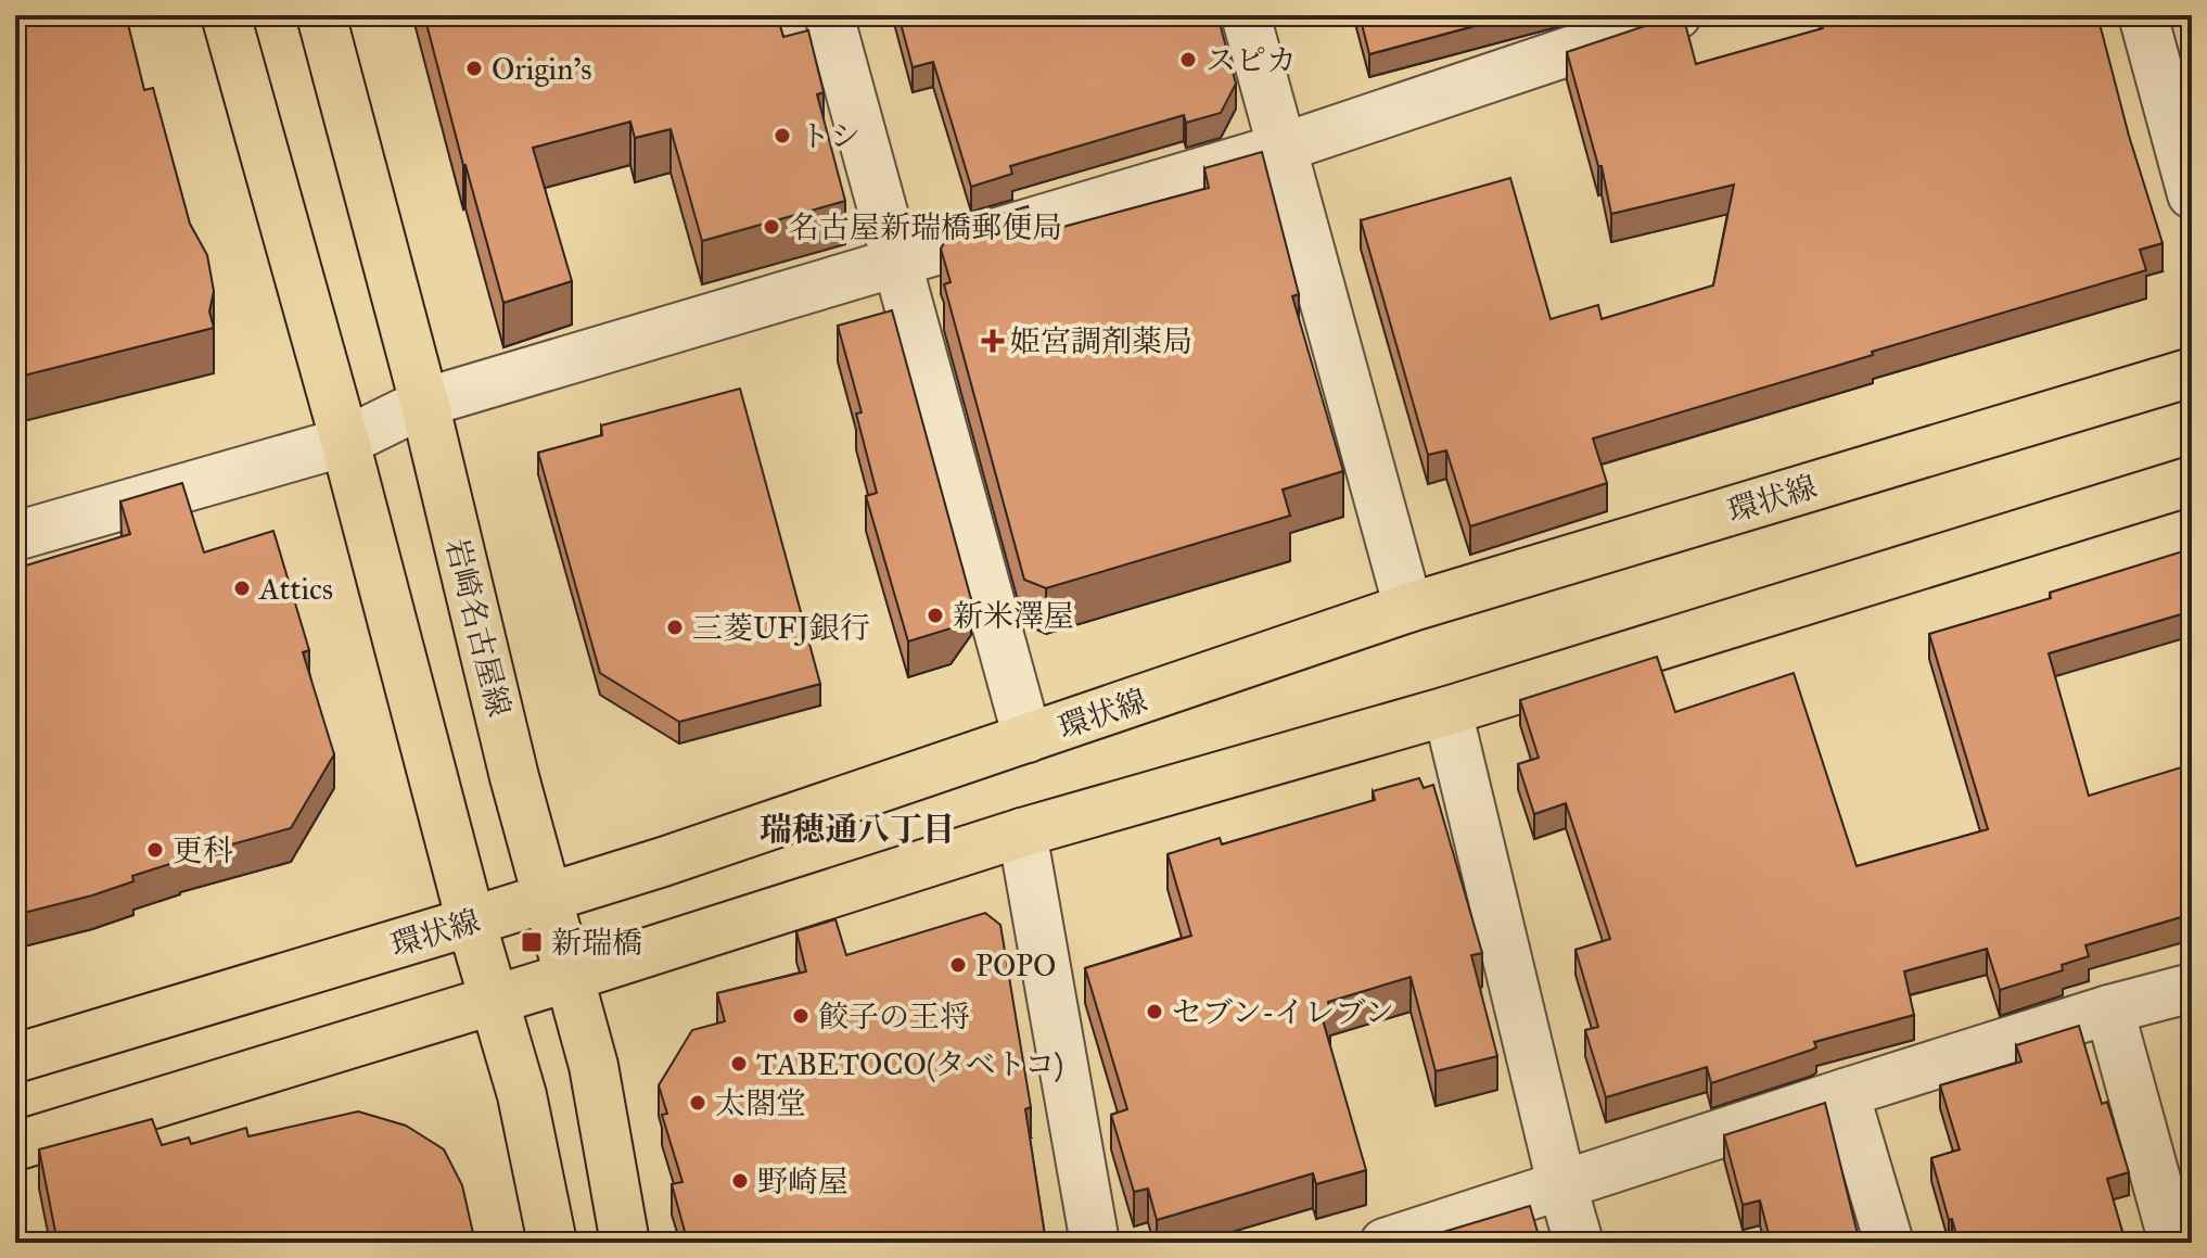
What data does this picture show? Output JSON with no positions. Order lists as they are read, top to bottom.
{
  "streets": {
    "main road": ["環状線", "岩崎名古屋線"]
  },
  "crossings": [
    ["環状線", "岩崎名古屋線"]
  ],
  "districts": ["瑞穂通八丁目"],
  "places": {
    "other": [
      "スピカ",
      "Origin's",
      "トシ",
      "名古屋新瑞橋郵便局",
      "Attics",
      "新米澤屋",
      "三菱UFJ銀行",
      "更科",
      "POPO",
      "セブン-イレブン",
      "餃子の王将",
      "TABETOCO(タベトコ)",
      "太閤堂",
      "野崎屋"
    ],
    "health": ["姫宮調剤薬局"],
    "transit": ["新瑞橋"]
  }
}
